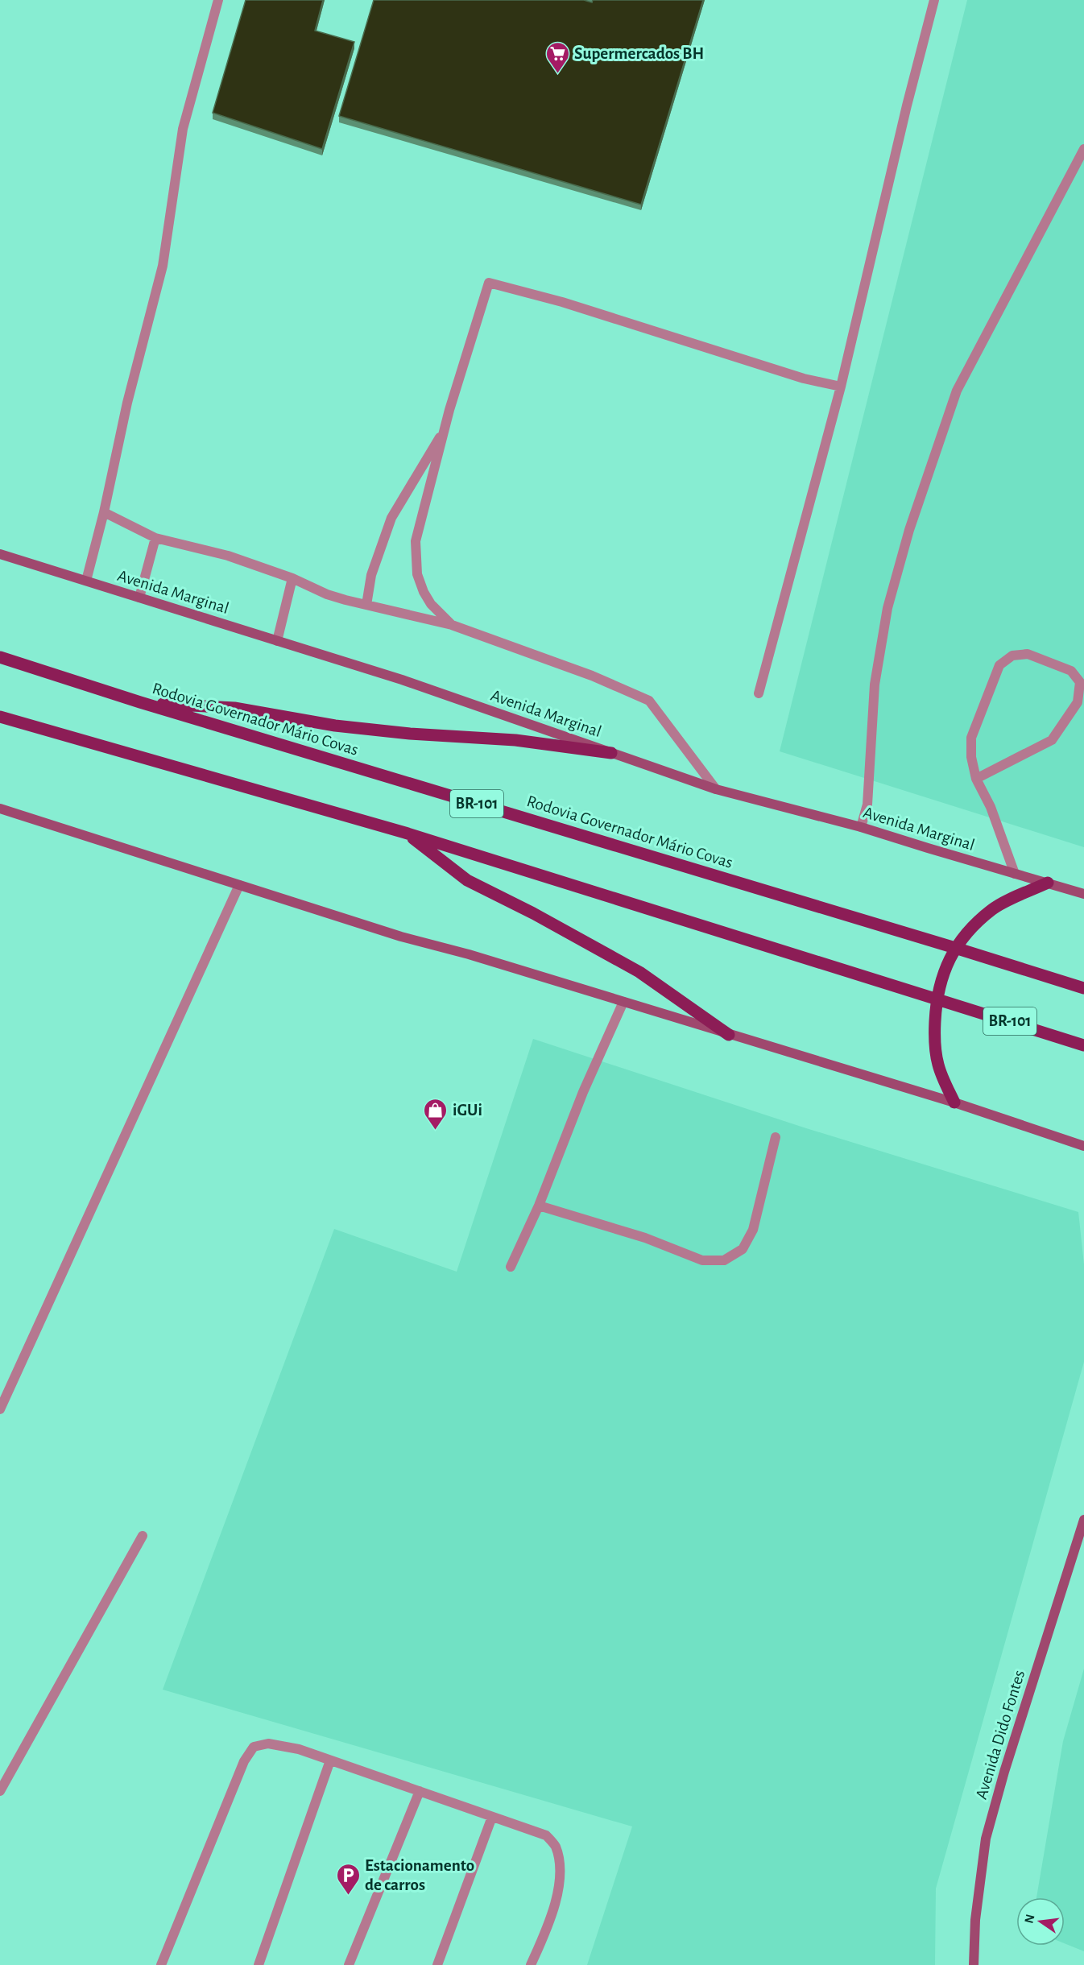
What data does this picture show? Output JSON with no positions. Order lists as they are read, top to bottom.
{
  "streets": {
    "main road": ["Rodovia Governador Mário Covas", "BR-101"],
    "street": ["Avenida Marginal", "Avenida Dido Fontes"]
  },
  "places": {
    "supermarket": ["Supermercados BH"],
    "shop": ["iGUi"],
    "parking": ["Estacionamento de carros"]
  },
  "north": "left"
}
